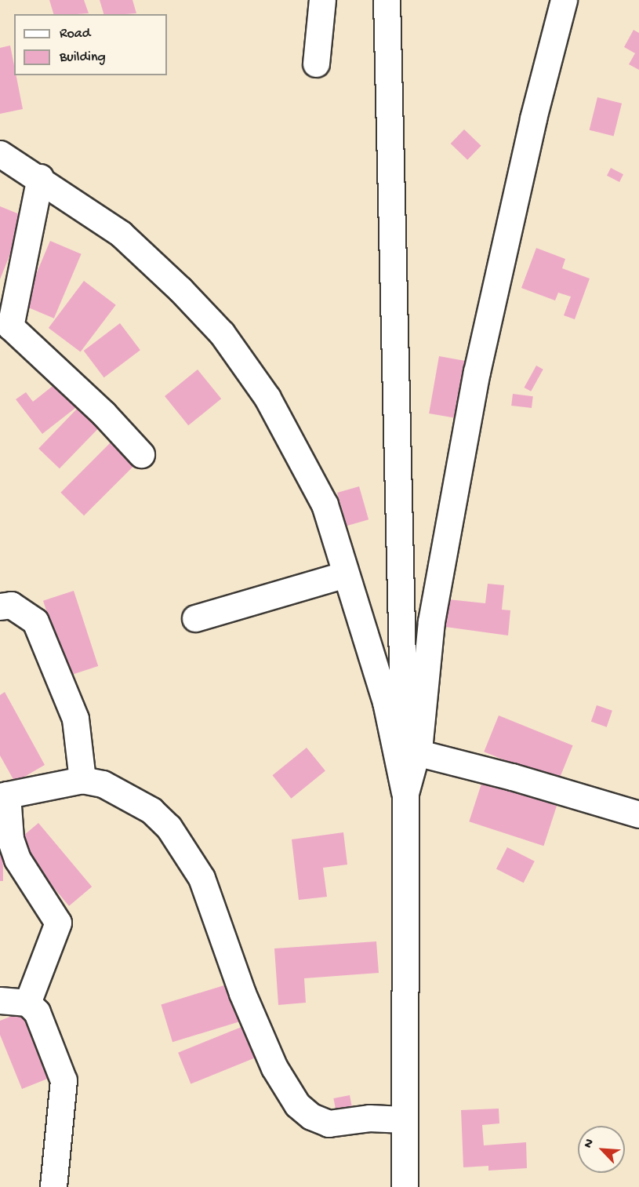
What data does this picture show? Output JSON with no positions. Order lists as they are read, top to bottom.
{
  "legend": ["Road", "Building"],
  "north": "top left"
}
